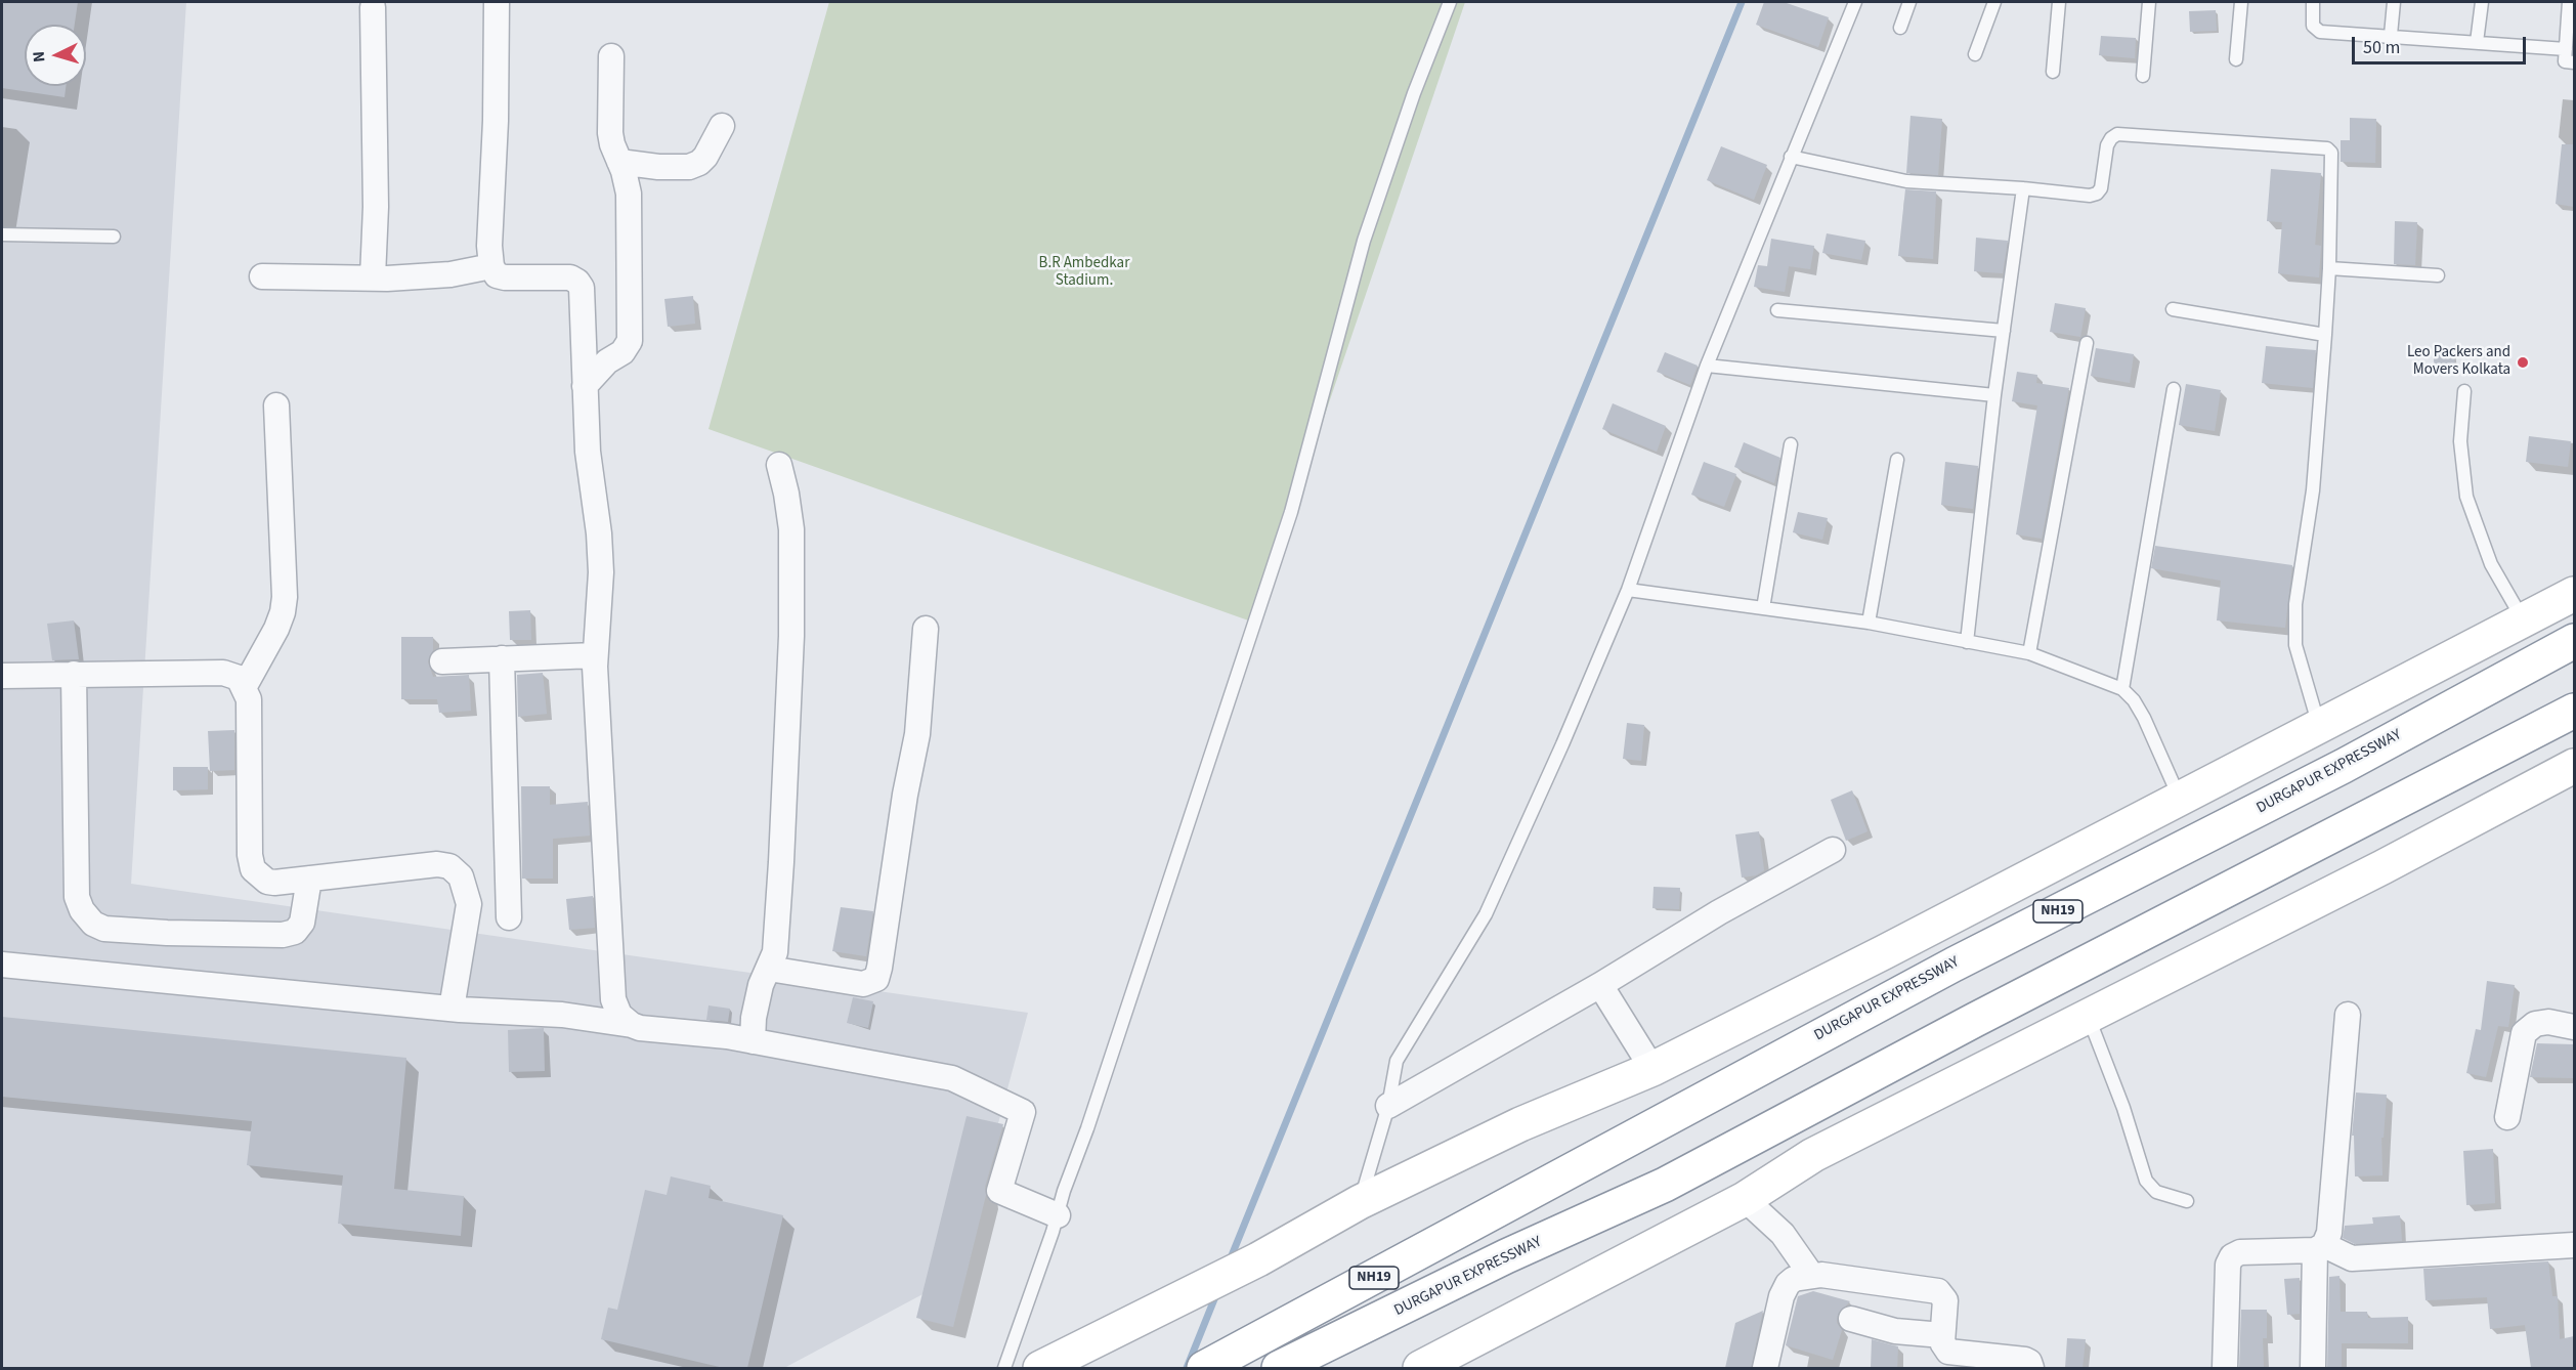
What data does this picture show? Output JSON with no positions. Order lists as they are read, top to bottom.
{
  "streets": {
    "main road": ["DURGAPUR EXPRESSWAY", "NH19"]
  },
  "parks": ["B.R Ambedkar Stadium."],
  "places": ["Leo Packers and Movers Kolkata"],
  "scale_bar": "50 m",
  "north": "left"
}
